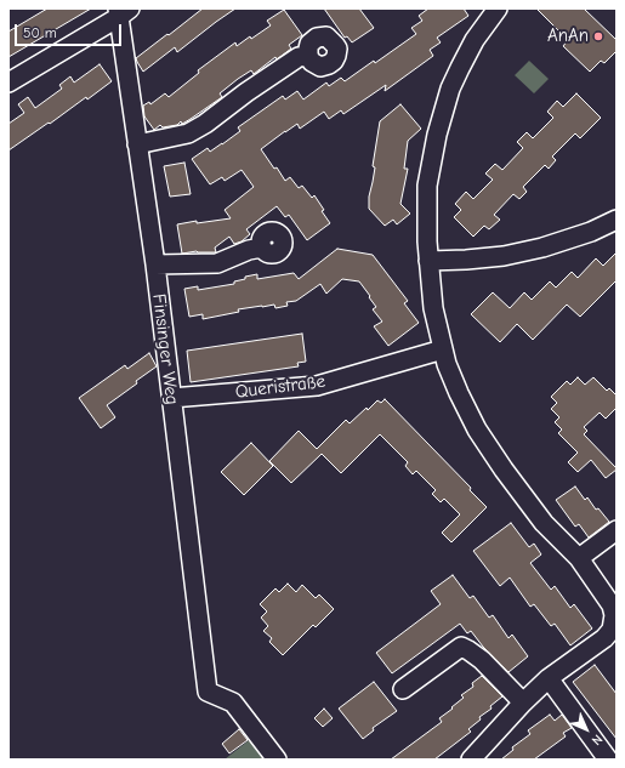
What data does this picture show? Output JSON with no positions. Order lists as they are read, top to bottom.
{
  "streets": {
    "street": ["Finsinger Weg", "Queristraße"]
  },
  "crossings": [
    ["Finsinger Weg", "Queristraße"]
  ],
  "places": ["AnAn"],
  "scale_bar": "50 m",
  "north": "bottom right"
}
